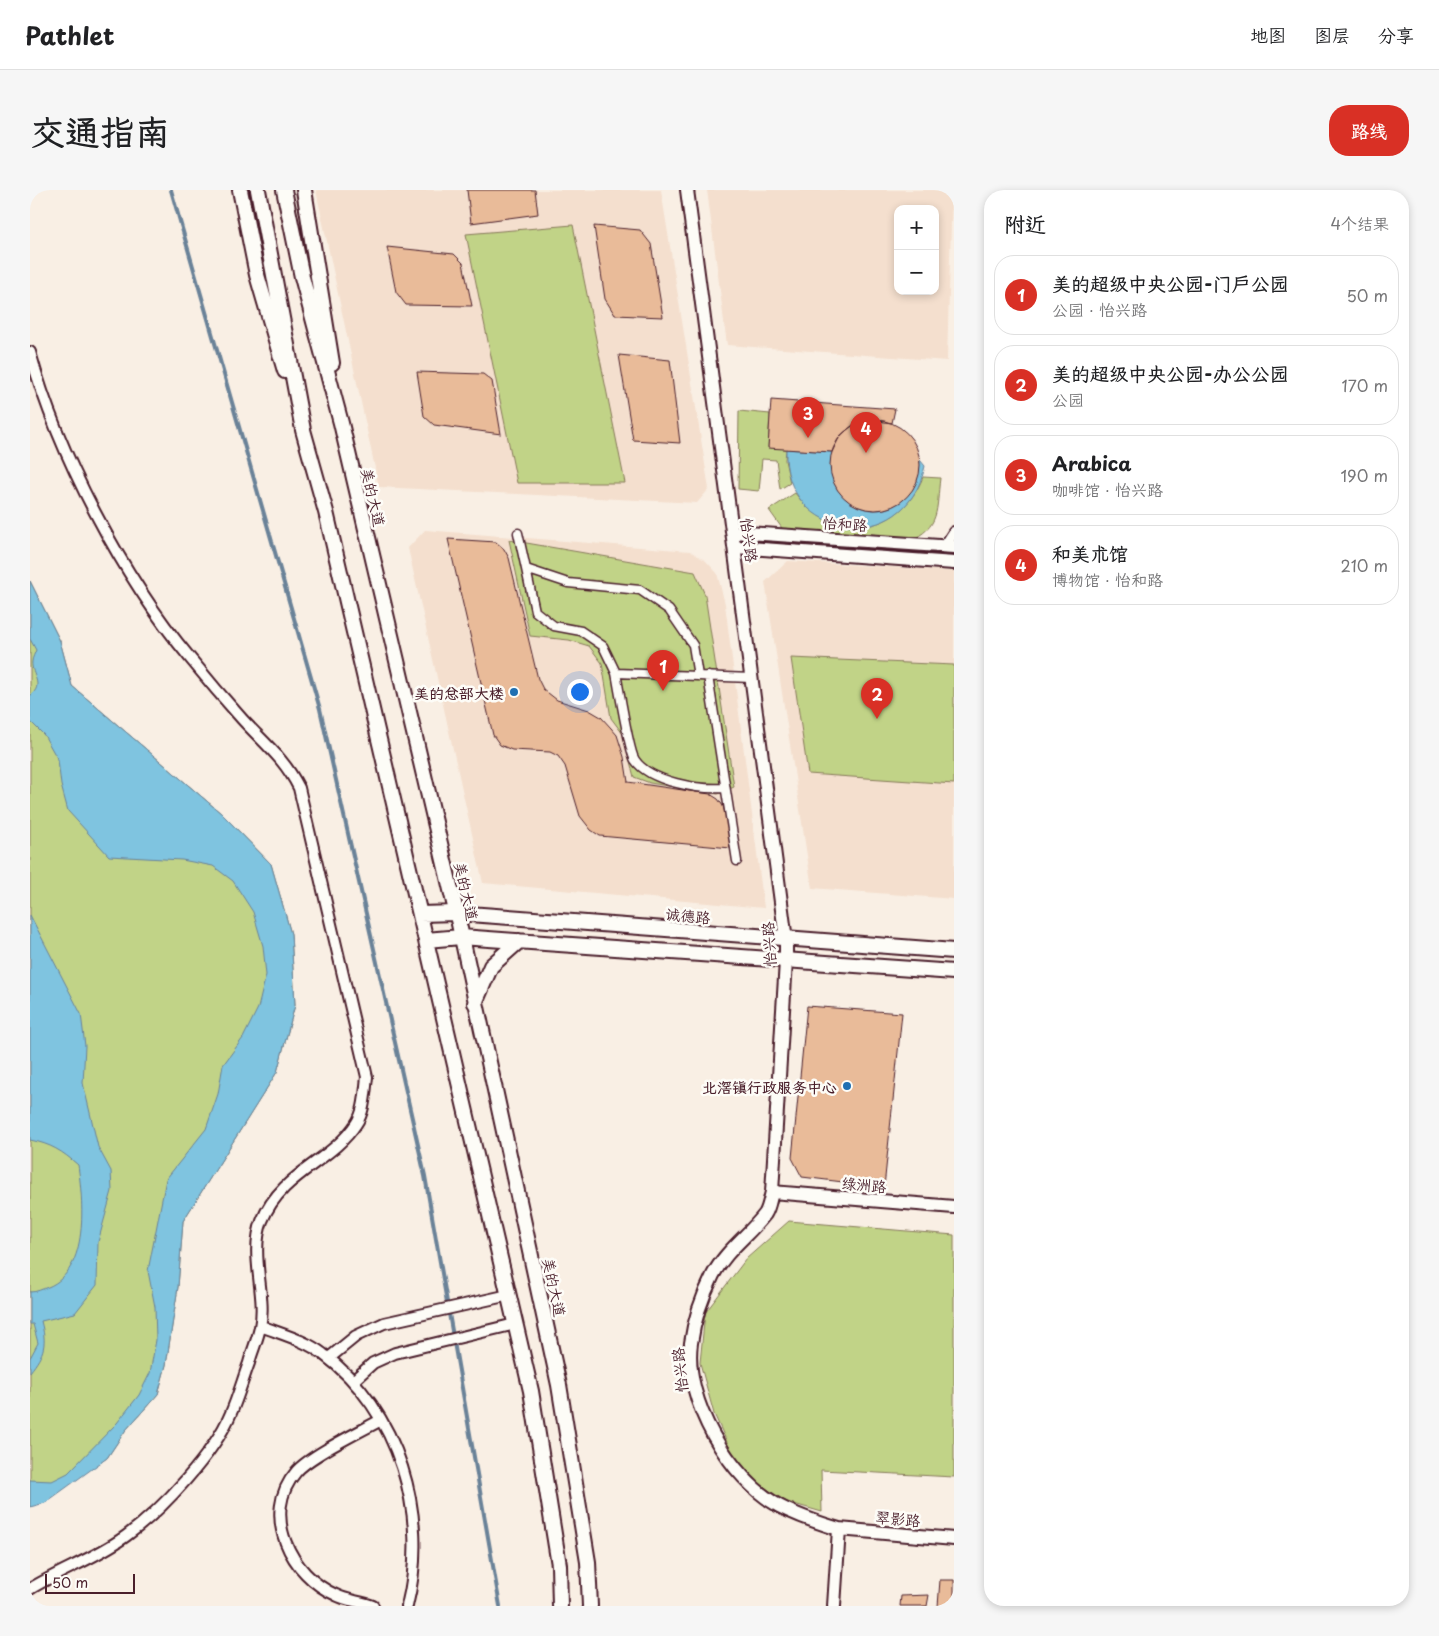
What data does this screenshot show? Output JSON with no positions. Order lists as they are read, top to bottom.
{
  "streets": {
    "main road": ["美的大道", "诚德路"],
    "street": [
      "怡和路",
      "怡兴路",
      "绿洲路",
      "翠影路"
    ]
  },
  "crossings": [
    ["美的大道", "诚德路"],
    ["怡和路", "怡兴路"],
    ["怡兴路", "诚德路"],
    ["怡兴路", "绿洲路"],
    ["怡兴路", "翠影路"]
  ],
  "places": ["美的总部大楼", "北滘镇行政服务中心"],
  "scale_bar": "50 m",
  "page": {
    "header": "Pathlet",
    "nav": ["地图", "图层", "分享"],
    "title": "交通指南",
    "buttons": "路线",
    "heading": ["附近", "4个结果"],
    "map_buttons": ["+", "−"],
    "list": [
      {
        "mark": "1",
        "name": "美的超级中央公园-门户公园",
        "note": "公园 · 怡兴路",
        "value": "50 m"
      },
      {
        "mark": "2",
        "name": "美的超级中央公园-办公公园",
        "note": "公园",
        "value": "170 m"
      },
      {
        "mark": "3",
        "name": "Arabica",
        "note": "咖啡馆 · 怡兴路",
        "value": "190 m"
      },
      {
        "mark": "4",
        "name": "和美术馆",
        "note": "博物馆 · 怡和路",
        "value": "210 m"
      }
    ],
    "pins": [
      "3",
      "4",
      "1",
      "2"
    ],
    "scale": "50 m"
  }
}
